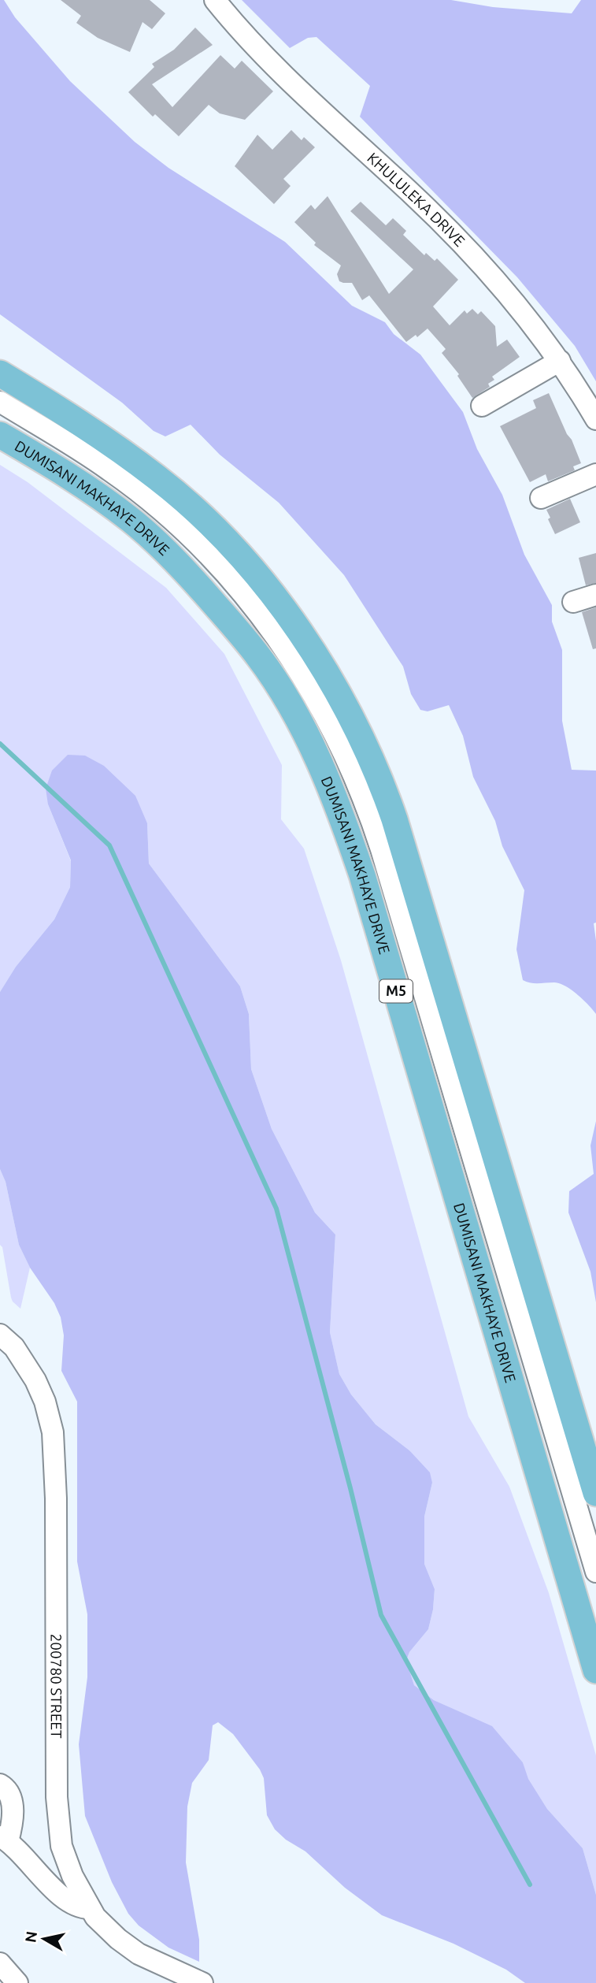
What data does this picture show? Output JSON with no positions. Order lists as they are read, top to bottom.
{
  "streets": {
    "main road": ["DUMISANI MAKHAYE DRIVE", "M5"],
    "street": ["KHULULEKA DRIVE", "200780 STREET"]
  },
  "north": "left"
}
